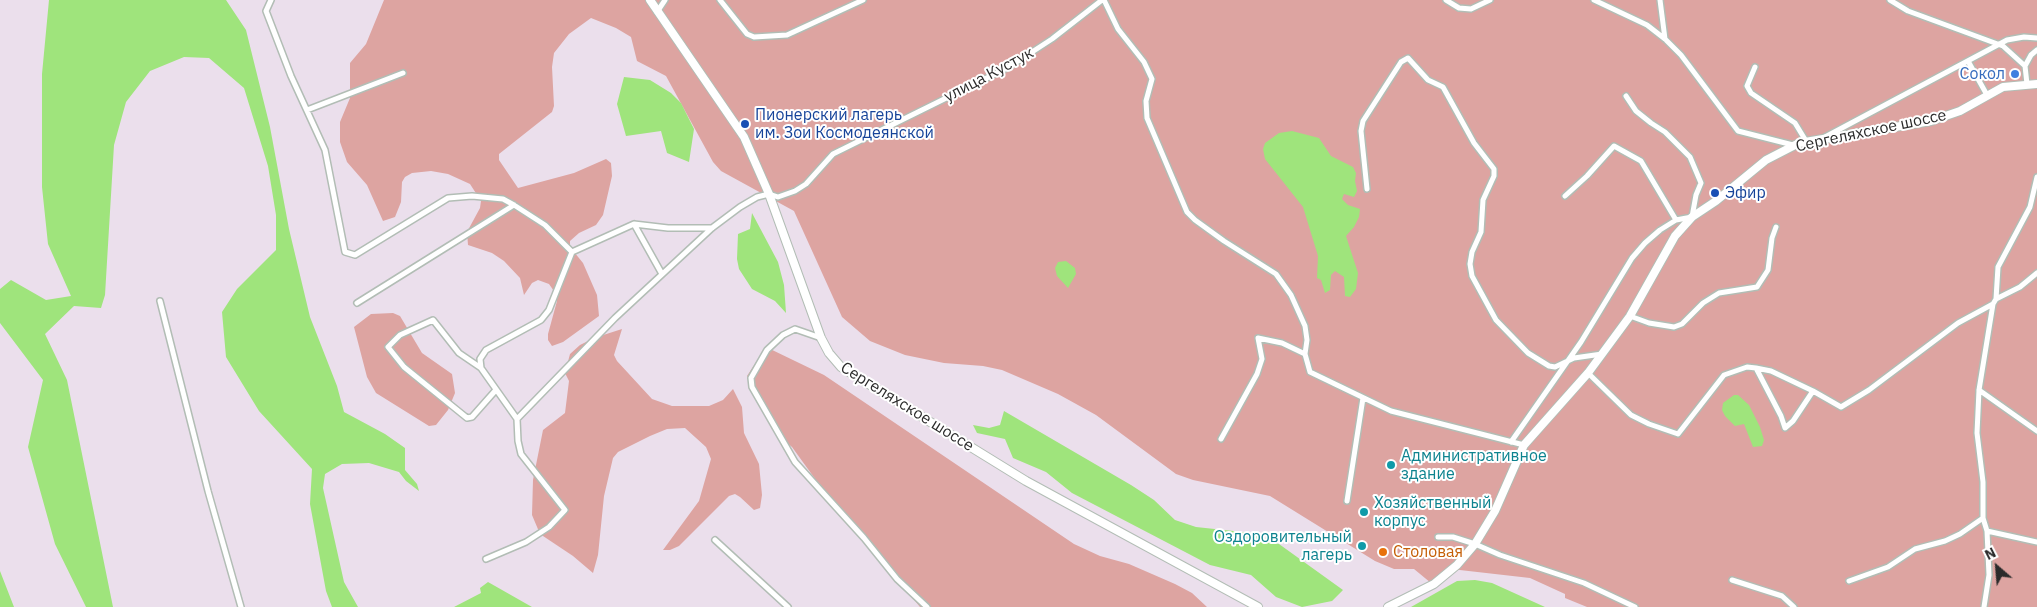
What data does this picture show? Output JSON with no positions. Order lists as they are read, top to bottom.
{
  "streets": {
    "main road": ["Сергеляхское шоссе"],
    "street": ["улица Кустук"]
  },
  "crossings": [
    ["улица Кустук", "Сергеляхское шоссе"]
  ],
  "places": [
    "Сокол",
    "Пионерский лагерь им. Зои Космодеянской",
    "Эфир",
    "Административное здание",
    "Хозяйственный корпус",
    "Оздоровительный лагерь",
    "Столовая"
  ],
  "north": "top left"
}
